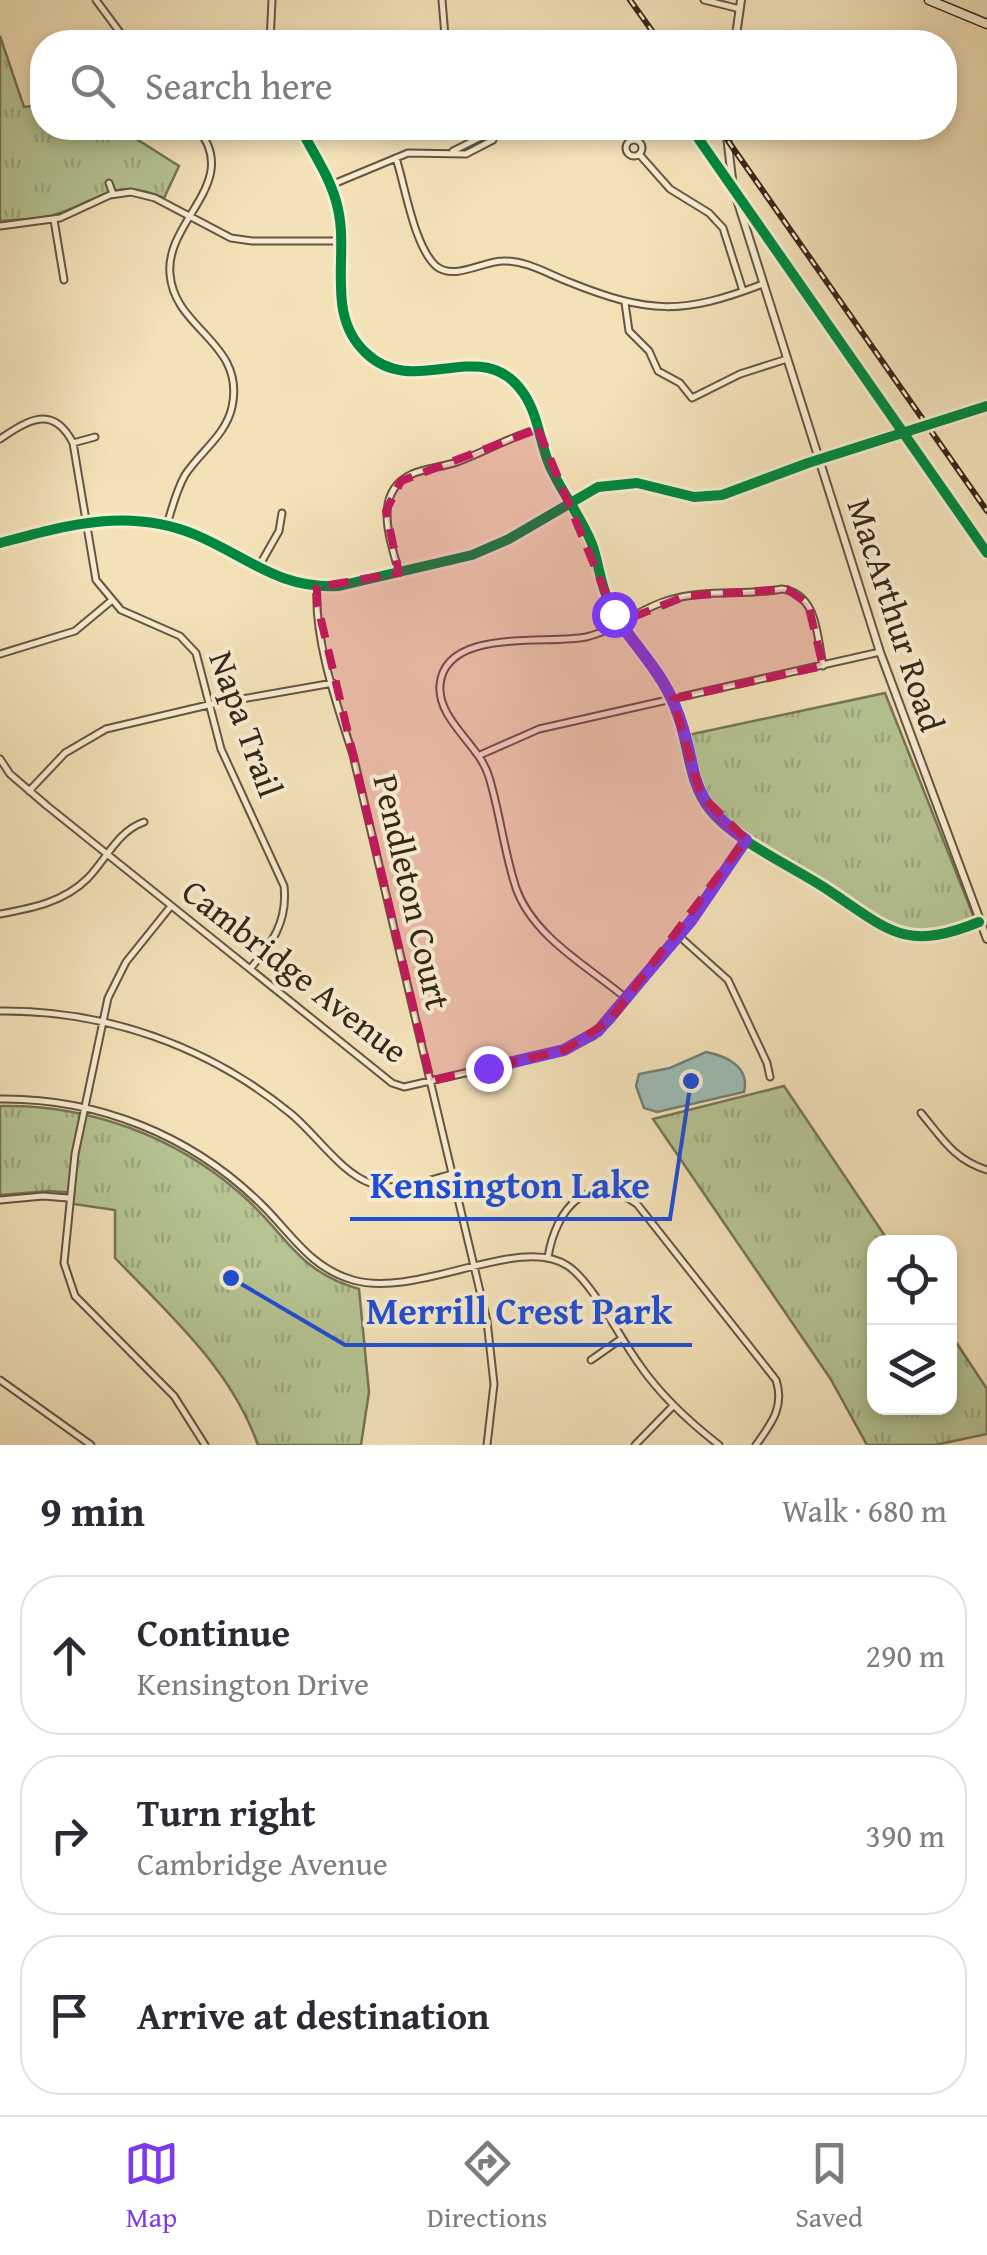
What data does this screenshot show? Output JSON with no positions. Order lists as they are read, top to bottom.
{
  "streets": {
    "street": [
      "MacArthur Road",
      "Napa Trail",
      "Pendleton Court",
      "Cambridge Avenue"
    ]
  },
  "crossings": [
    ["Napa Trail", "Cambridge Avenue"],
    ["Pendleton Court", "Cambridge Avenue"]
  ],
  "places": ["Kensington Lake", "Merrill Crest Park"],
  "page": {
    "search": "Search here",
    "heading": ["9 min", "Walk · 680 m"],
    "list": [
      ["Continue", "Kensington Drive", "290 m"],
      ["Turn right", "Cambridge Avenue", "390 m"],
      "Arrive at destination"
    ],
    "nav": ["Map", "Directions", "Saved"]
  }
}
